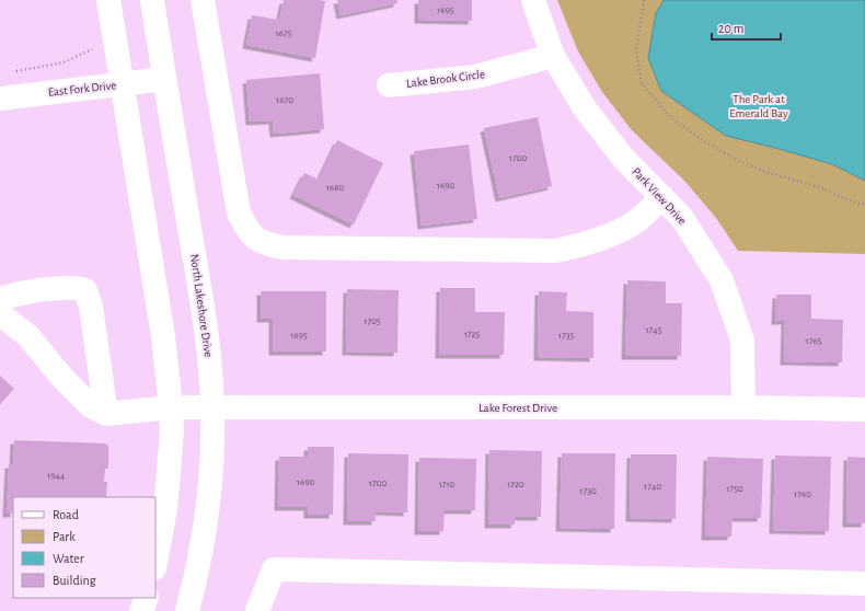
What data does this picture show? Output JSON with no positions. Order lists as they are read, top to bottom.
{
  "streets": {
    "street": [
      "Lake Brook Circle",
      "East Fork Drive",
      "Park View Drive",
      "North Lakeshore Drive",
      "Lake Forest Drive"
    ]
  },
  "crossings": [
    ["Lake Brook Circle", "Park View Drive"],
    ["East Fork Drive", "North Lakeshore Drive"],
    ["Park View Drive", "Lake Forest Drive"],
    ["North Lakeshore Drive", "Lake Forest Drive"]
  ],
  "parks": ["The Park at Emerald Bay"],
  "house_numbers": [
    "1695",
    "1675",
    "1670",
    "1700",
    "1690",
    "1680",
    "1705",
    "1745",
    "1725",
    "1695",
    "1735",
    "1765",
    "1944",
    "1690",
    "1700",
    "1710",
    "1720",
    "1740",
    "1750",
    "1730",
    "1760"
  ],
  "legend": [
    "Road",
    "Park",
    "Water",
    "Building"
  ],
  "scale_bar": "20 m"
}
